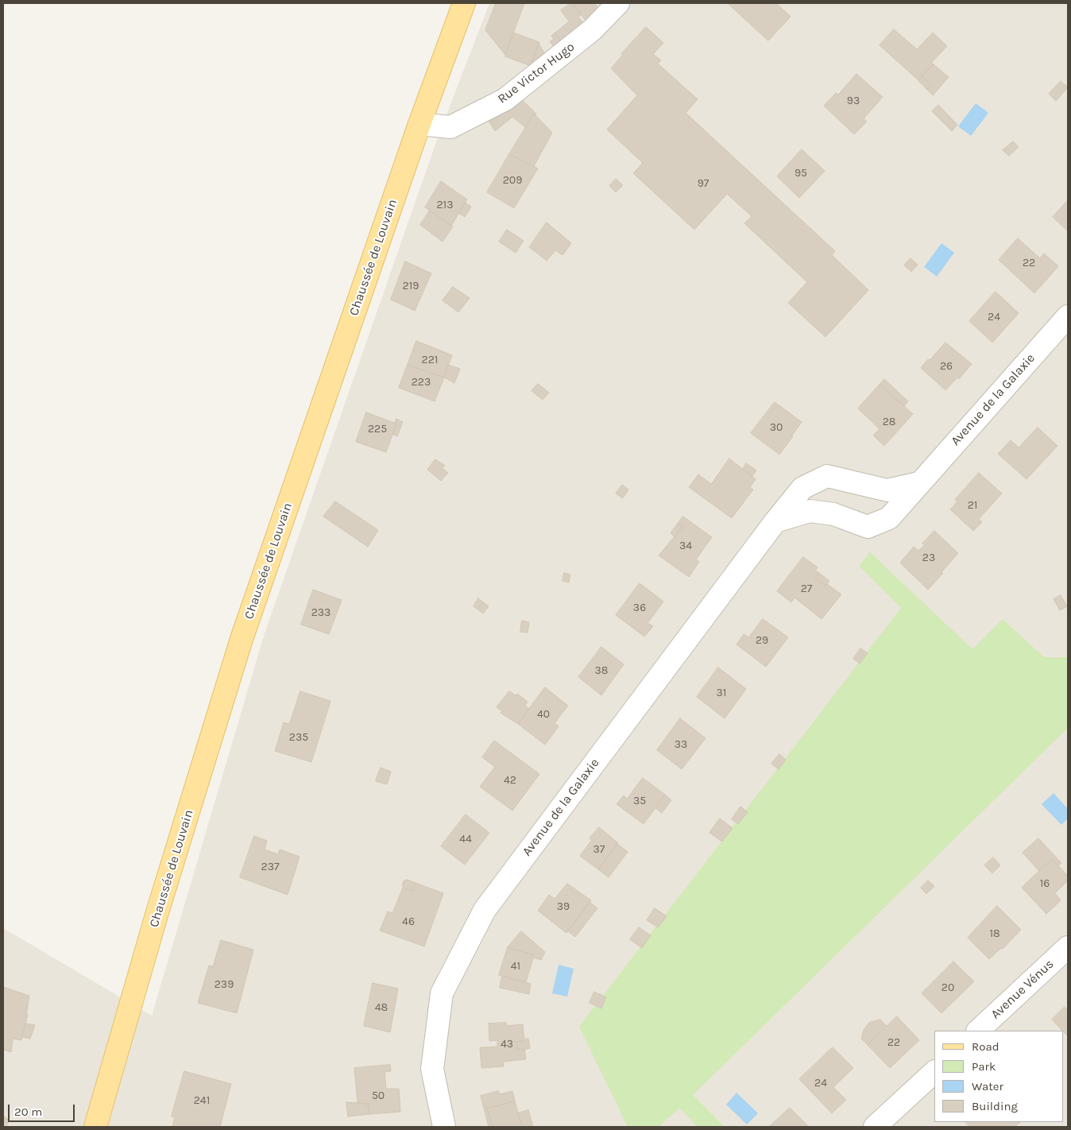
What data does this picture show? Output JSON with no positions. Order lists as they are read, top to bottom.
{
  "streets": {
    "main road": ["Chaussée de Louvain"],
    "street": ["Rue Victor Hugo", "Avenue de la Galaxie", "Avenue Vénus"]
  },
  "crossings": [
    ["Rue Victor Hugo", "Chaussée de Louvain"]
  ],
  "house_numbers": [
    "93",
    "95",
    "209",
    "97",
    "213",
    "22",
    "219",
    "24",
    "221",
    "26",
    "223",
    "28",
    "30",
    "225",
    "21",
    "34",
    "23",
    "27",
    "36",
    "233",
    "29",
    "38",
    "31",
    "40",
    "235",
    "33",
    "42",
    "35",
    "44",
    "37",
    "237",
    "16",
    "39",
    "46",
    "18",
    "41",
    "239",
    "20",
    "48",
    "22",
    "43",
    "24",
    "50",
    "241"
  ],
  "legend": [
    "Road",
    "Park",
    "Water",
    "Building"
  ],
  "scale_bar": "20 m"
}
